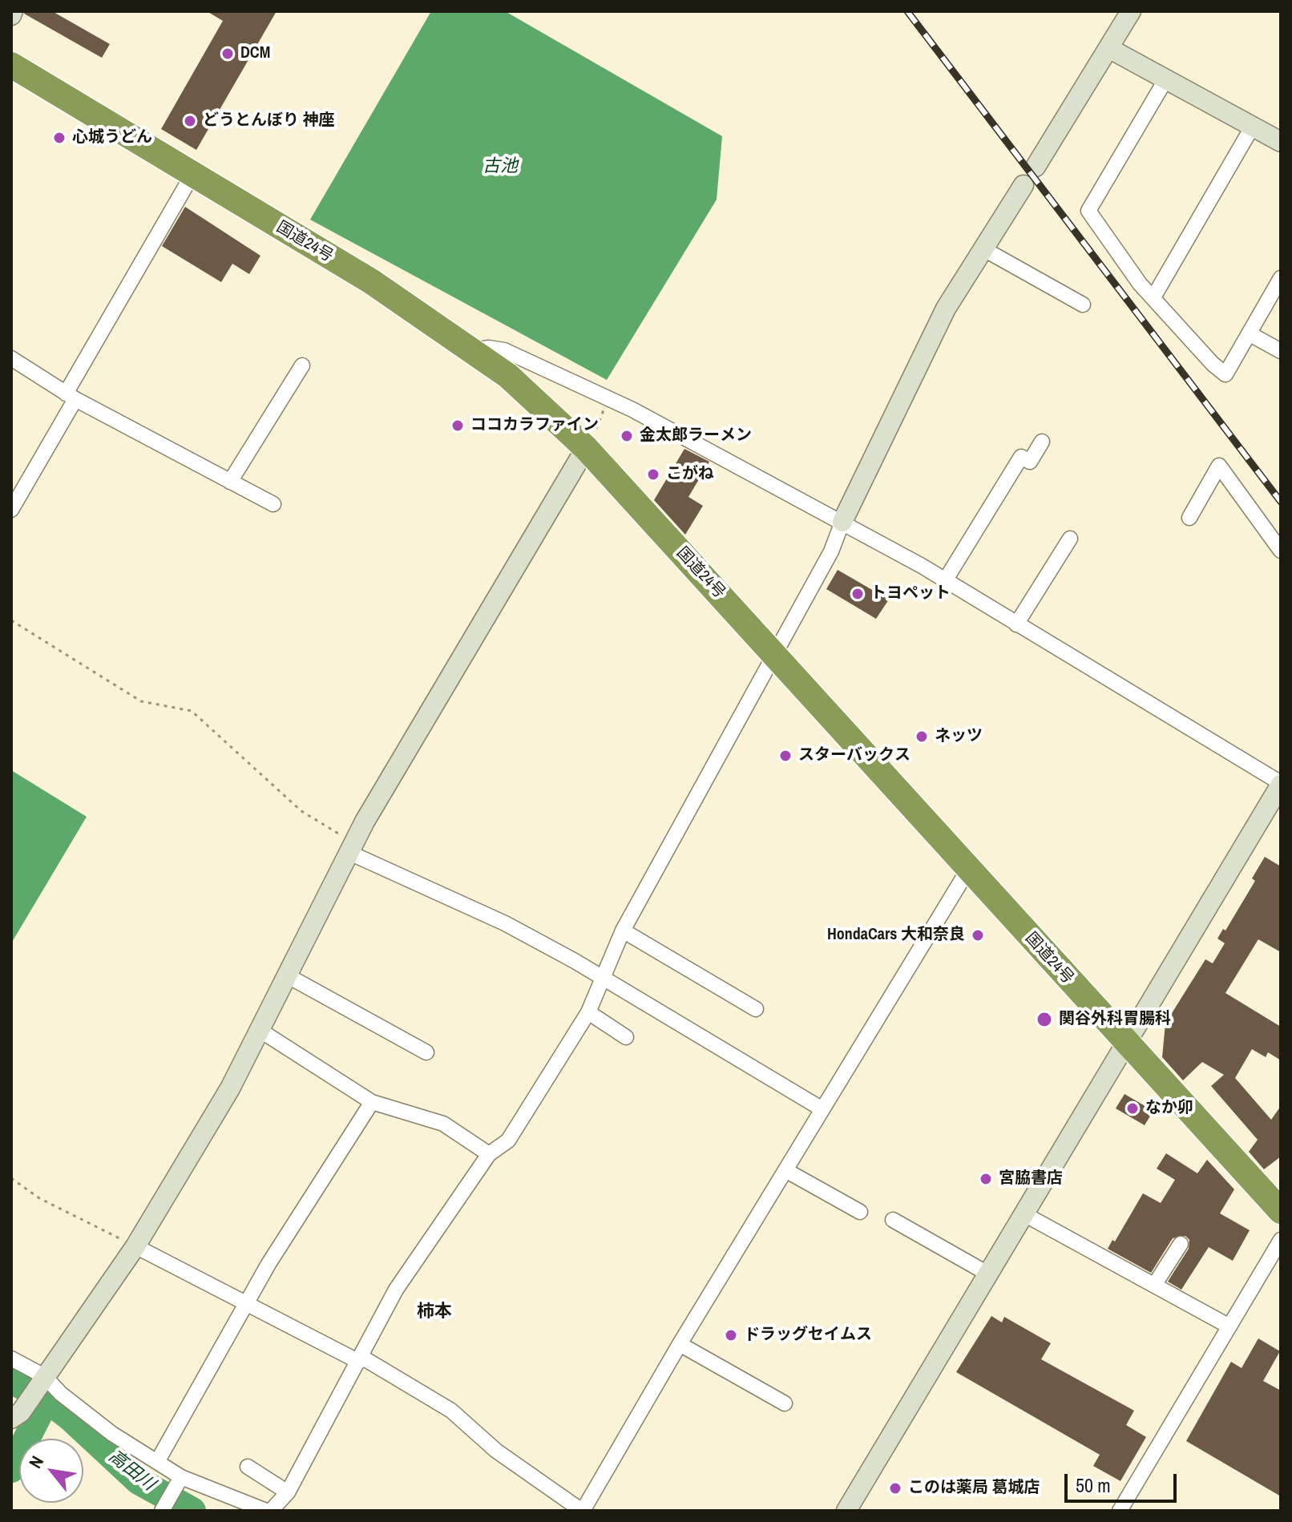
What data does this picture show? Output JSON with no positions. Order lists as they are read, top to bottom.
{
  "streets": {
    "highway": ["国道24号"]
  },
  "districts": ["柿本"],
  "water": ["古池", "高田川"],
  "places": [
    "DCM",
    "どうとんぼり 神座",
    "心城うどん",
    "ココカラファイン",
    "金太郎ラーメン",
    "こがね",
    "トヨペット",
    "ネッツ",
    "スターバックス",
    "HondaCars 大和奈良",
    "関谷外科胃腸科",
    "なか卯",
    "宮脇書店",
    "ドラッグセイムス",
    "このは薬局 葛城店"
  ],
  "scale_bar": "50 m",
  "north": "top left"
}
